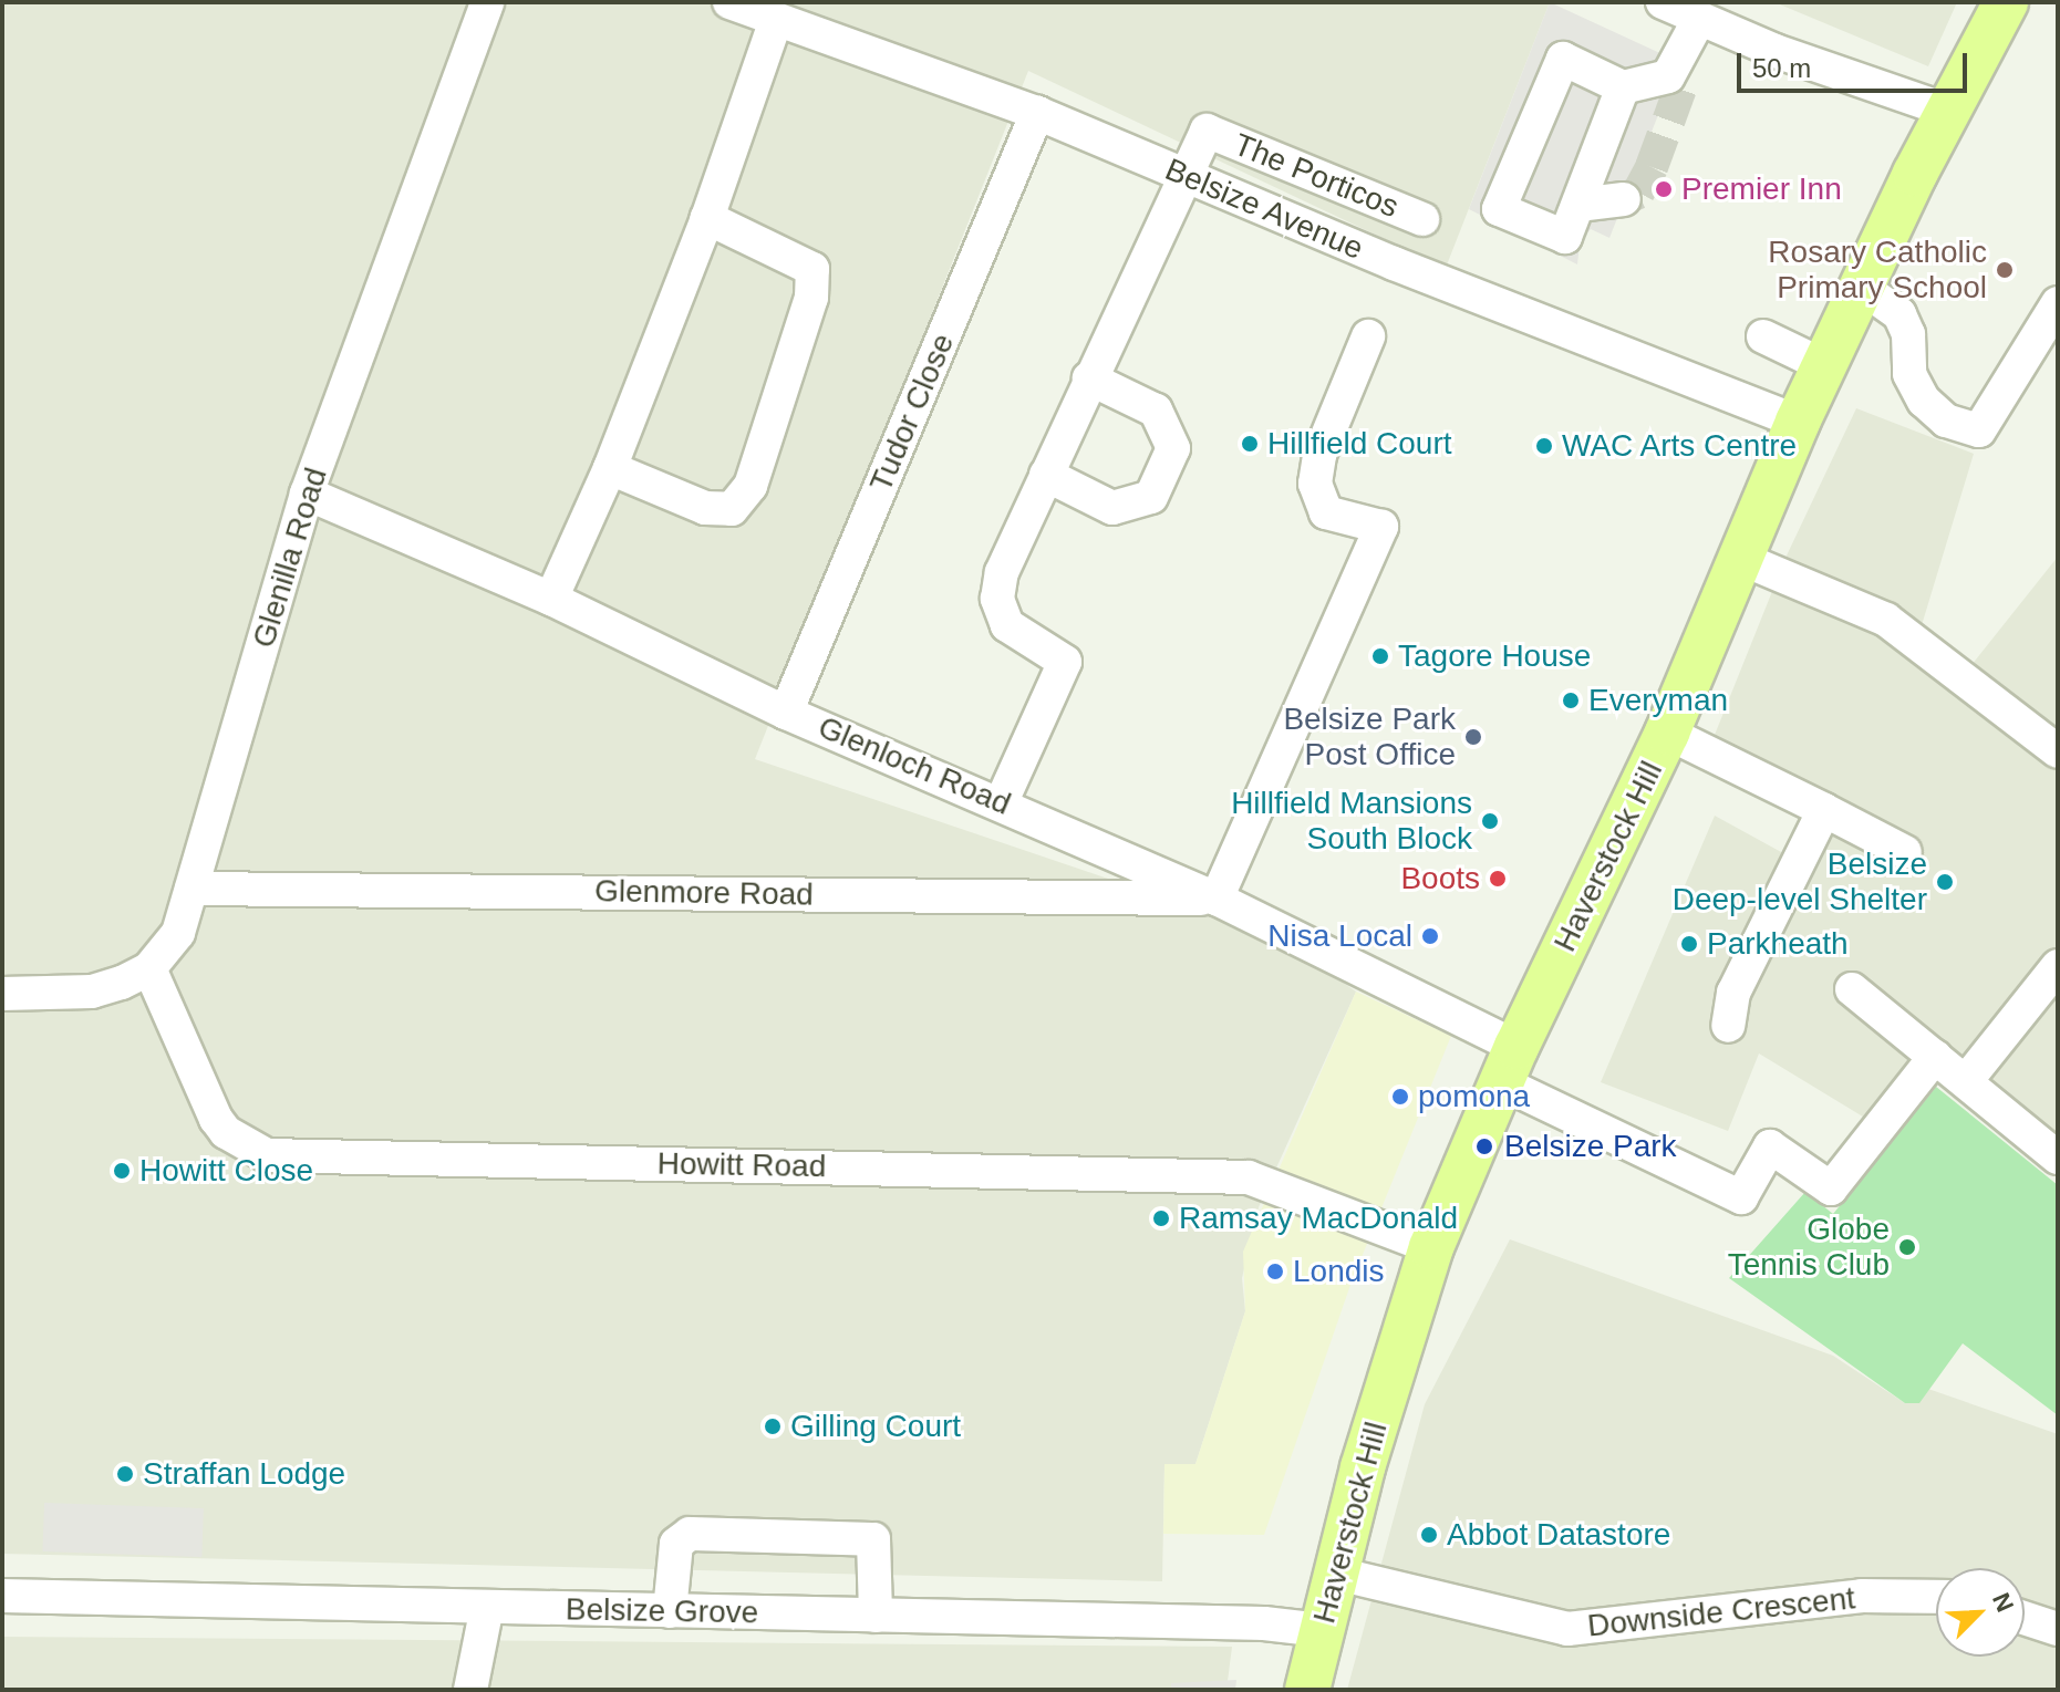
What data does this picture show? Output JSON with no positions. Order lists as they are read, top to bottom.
{
  "streets": {
    "main road": ["Haverstock Hill"],
    "street": [
      "The Porticos",
      "Belsize Avenue",
      "Tudor Close",
      "Glenilla Road",
      "Glenloch Road",
      "Glenmore Road",
      "Howitt Road",
      "Belsize Grove",
      "Downside Crescent"
    ]
  },
  "crossings": [
    ["The Porticos", "Belsize Avenue"],
    ["Belsize Avenue", "Tudor Close"],
    ["Belsize Avenue", "Haverstock Hill"],
    ["Tudor Close", "Glenloch Road"],
    ["Glenilla Road", "Glenloch Road"],
    ["Glenilla Road", "Glenmore Road"],
    ["Glenilla Road", "Howitt Road"],
    ["Glenloch Road", "Haverstock Hill"],
    ["Glenloch Road", "Glenmore Road"],
    ["Haverstock Hill", "Howitt Road"],
    ["Haverstock Hill", "Belsize Grove"],
    ["Haverstock Hill", "Downside Crescent"]
  ],
  "places": [
    "Premier Inn",
    "Rosary Catholic Primary School",
    "Hillfield Court",
    "WAC Arts Centre",
    "Tagore House",
    "Everyman",
    "Belsize Park Post Office",
    "Hillfield Mansions South Block",
    "Boots",
    "Belsize Deep-level Shelter",
    "Nisa Local",
    "Parkheath",
    "pomona",
    "Belsize Park",
    "Howitt Close",
    "Ramsay MacDonald",
    "Globe Tennis Club",
    "Londis",
    "Gilling Court",
    "Straffan Lodge",
    "Abbot Datastore"
  ],
  "scale_bar": "50 m",
  "north": "top right"
}
